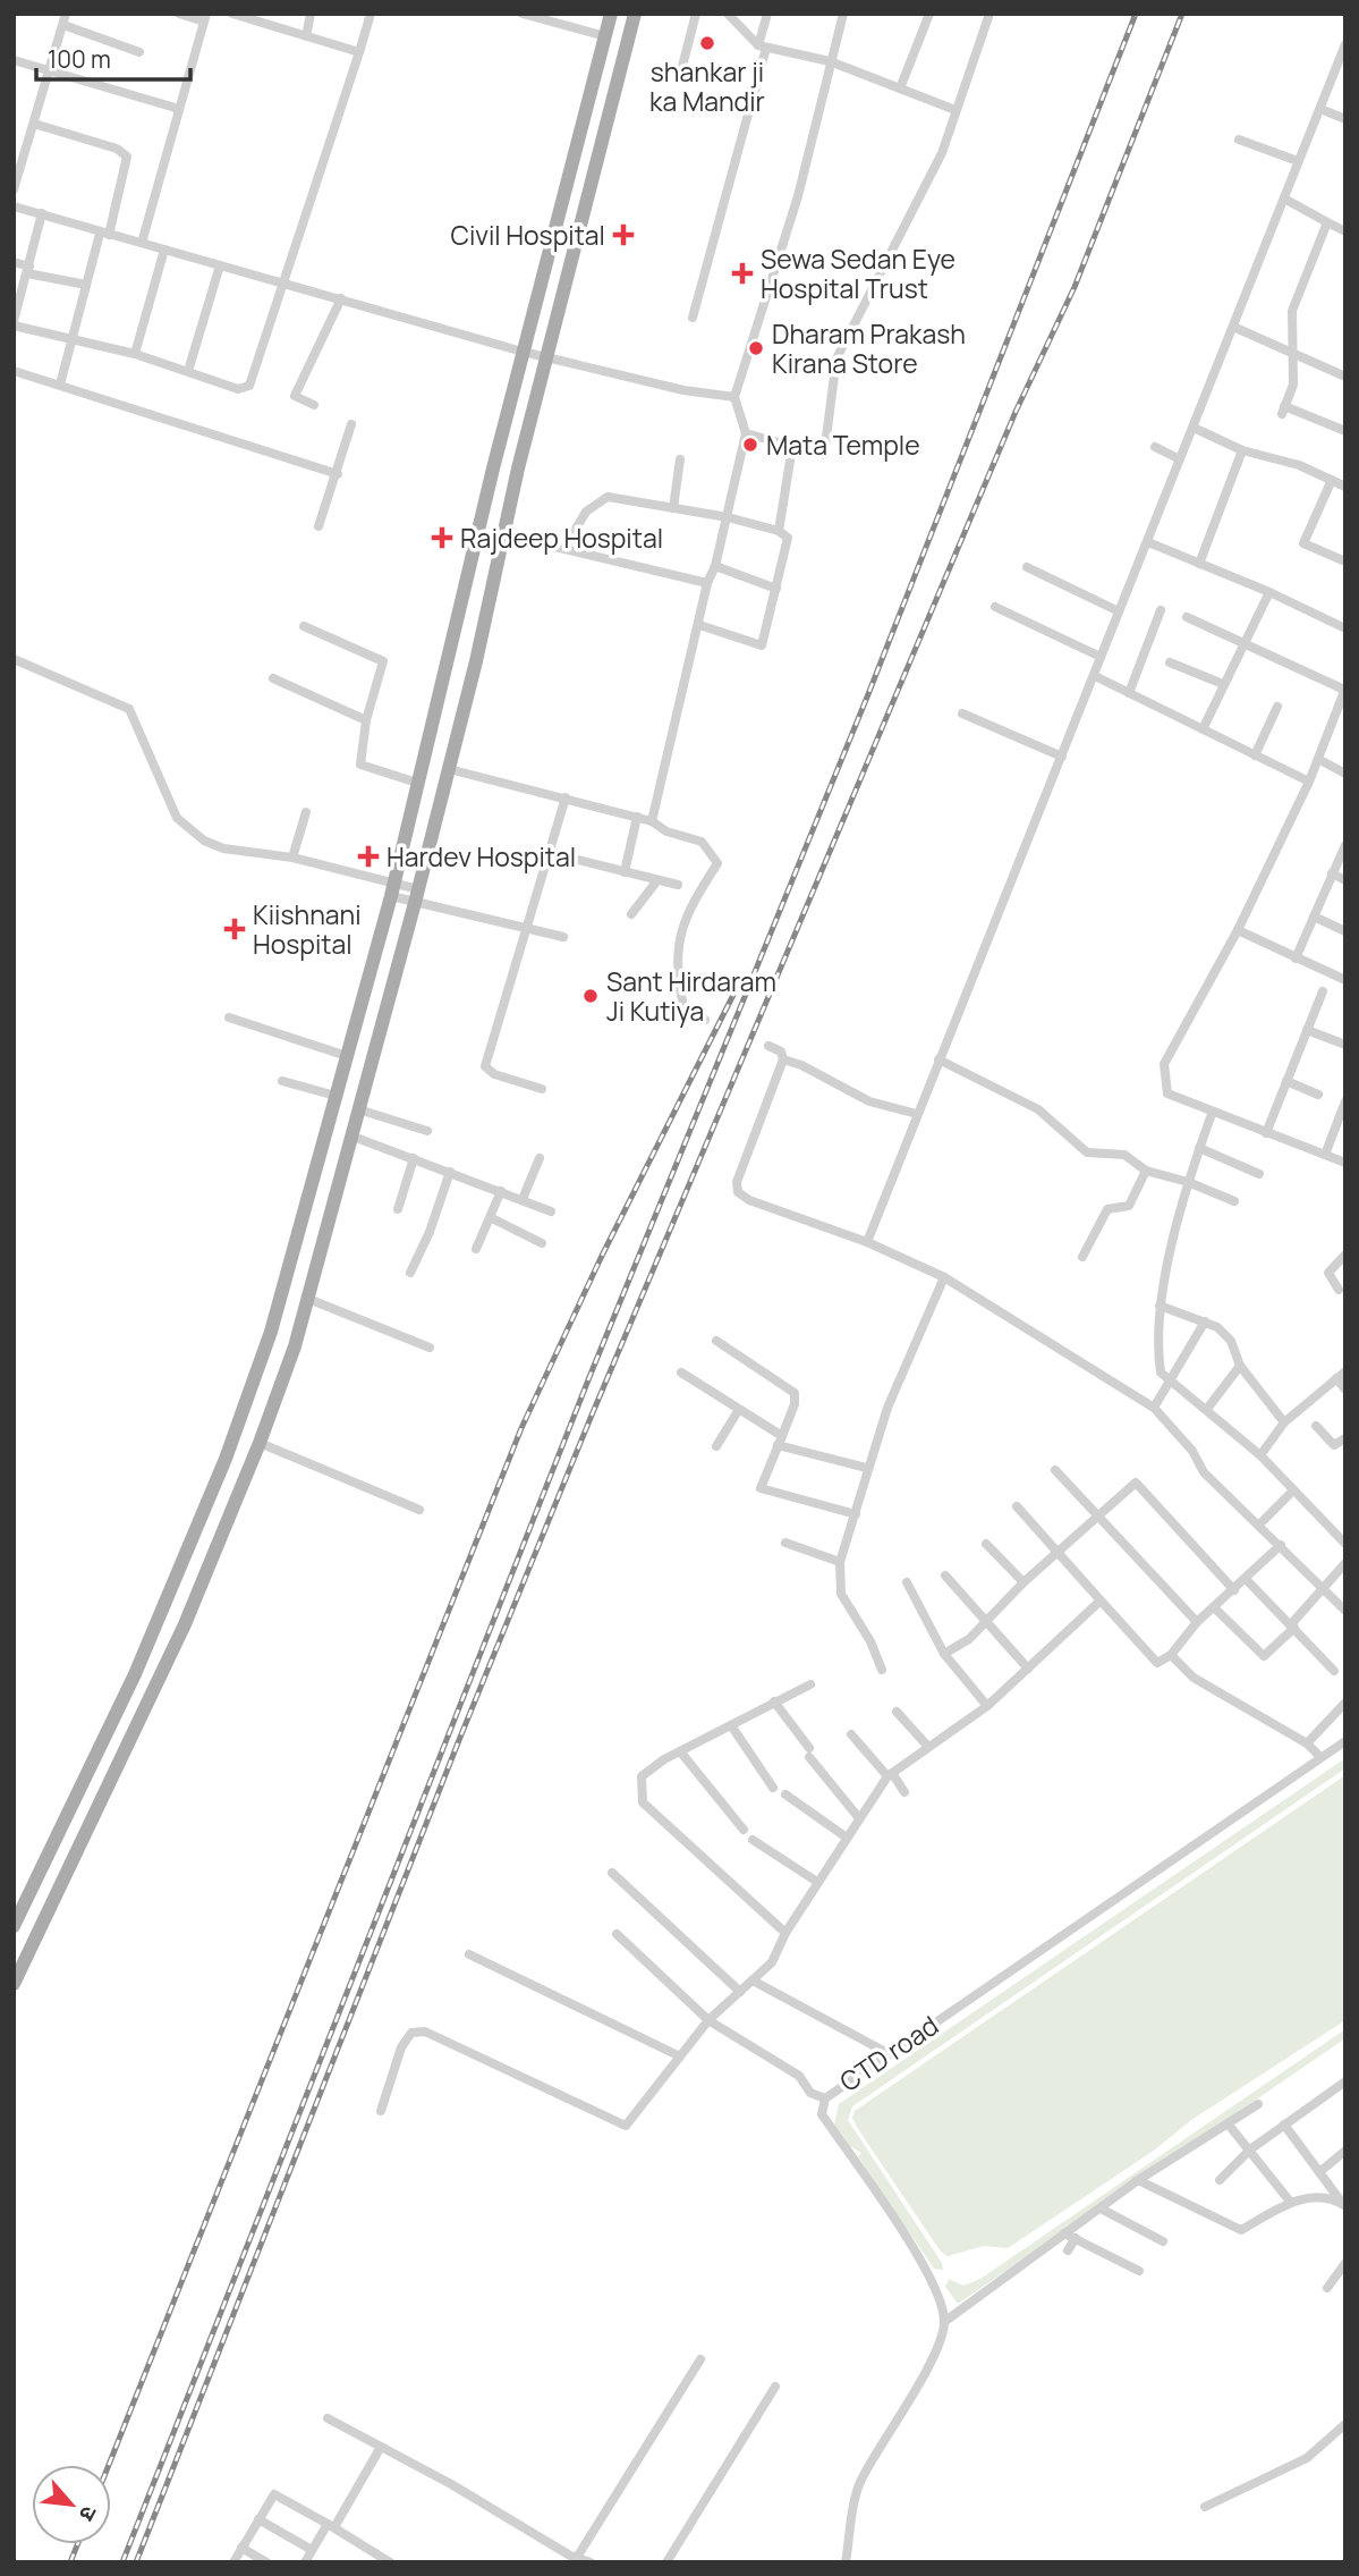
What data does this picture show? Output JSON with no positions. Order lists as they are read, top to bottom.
{
  "streets": {
    "street": ["CTD road"]
  },
  "places": {
    "other": [
      "shankar ji ka Mandir",
      "Dharam Prakash Kirana Store",
      "Mata Temple",
      "Sant Hirdaram Ji Kutiya"
    ],
    "health": [
      "Civil Hospital",
      "Sewa Sedan Eye Hospital Trust",
      "Rajdeep Hospital",
      "Hardev Hospital",
      "Kiishnani Hospital"
    ]
  },
  "scale_bar": "100 m",
  "north": "bottom right"
}
